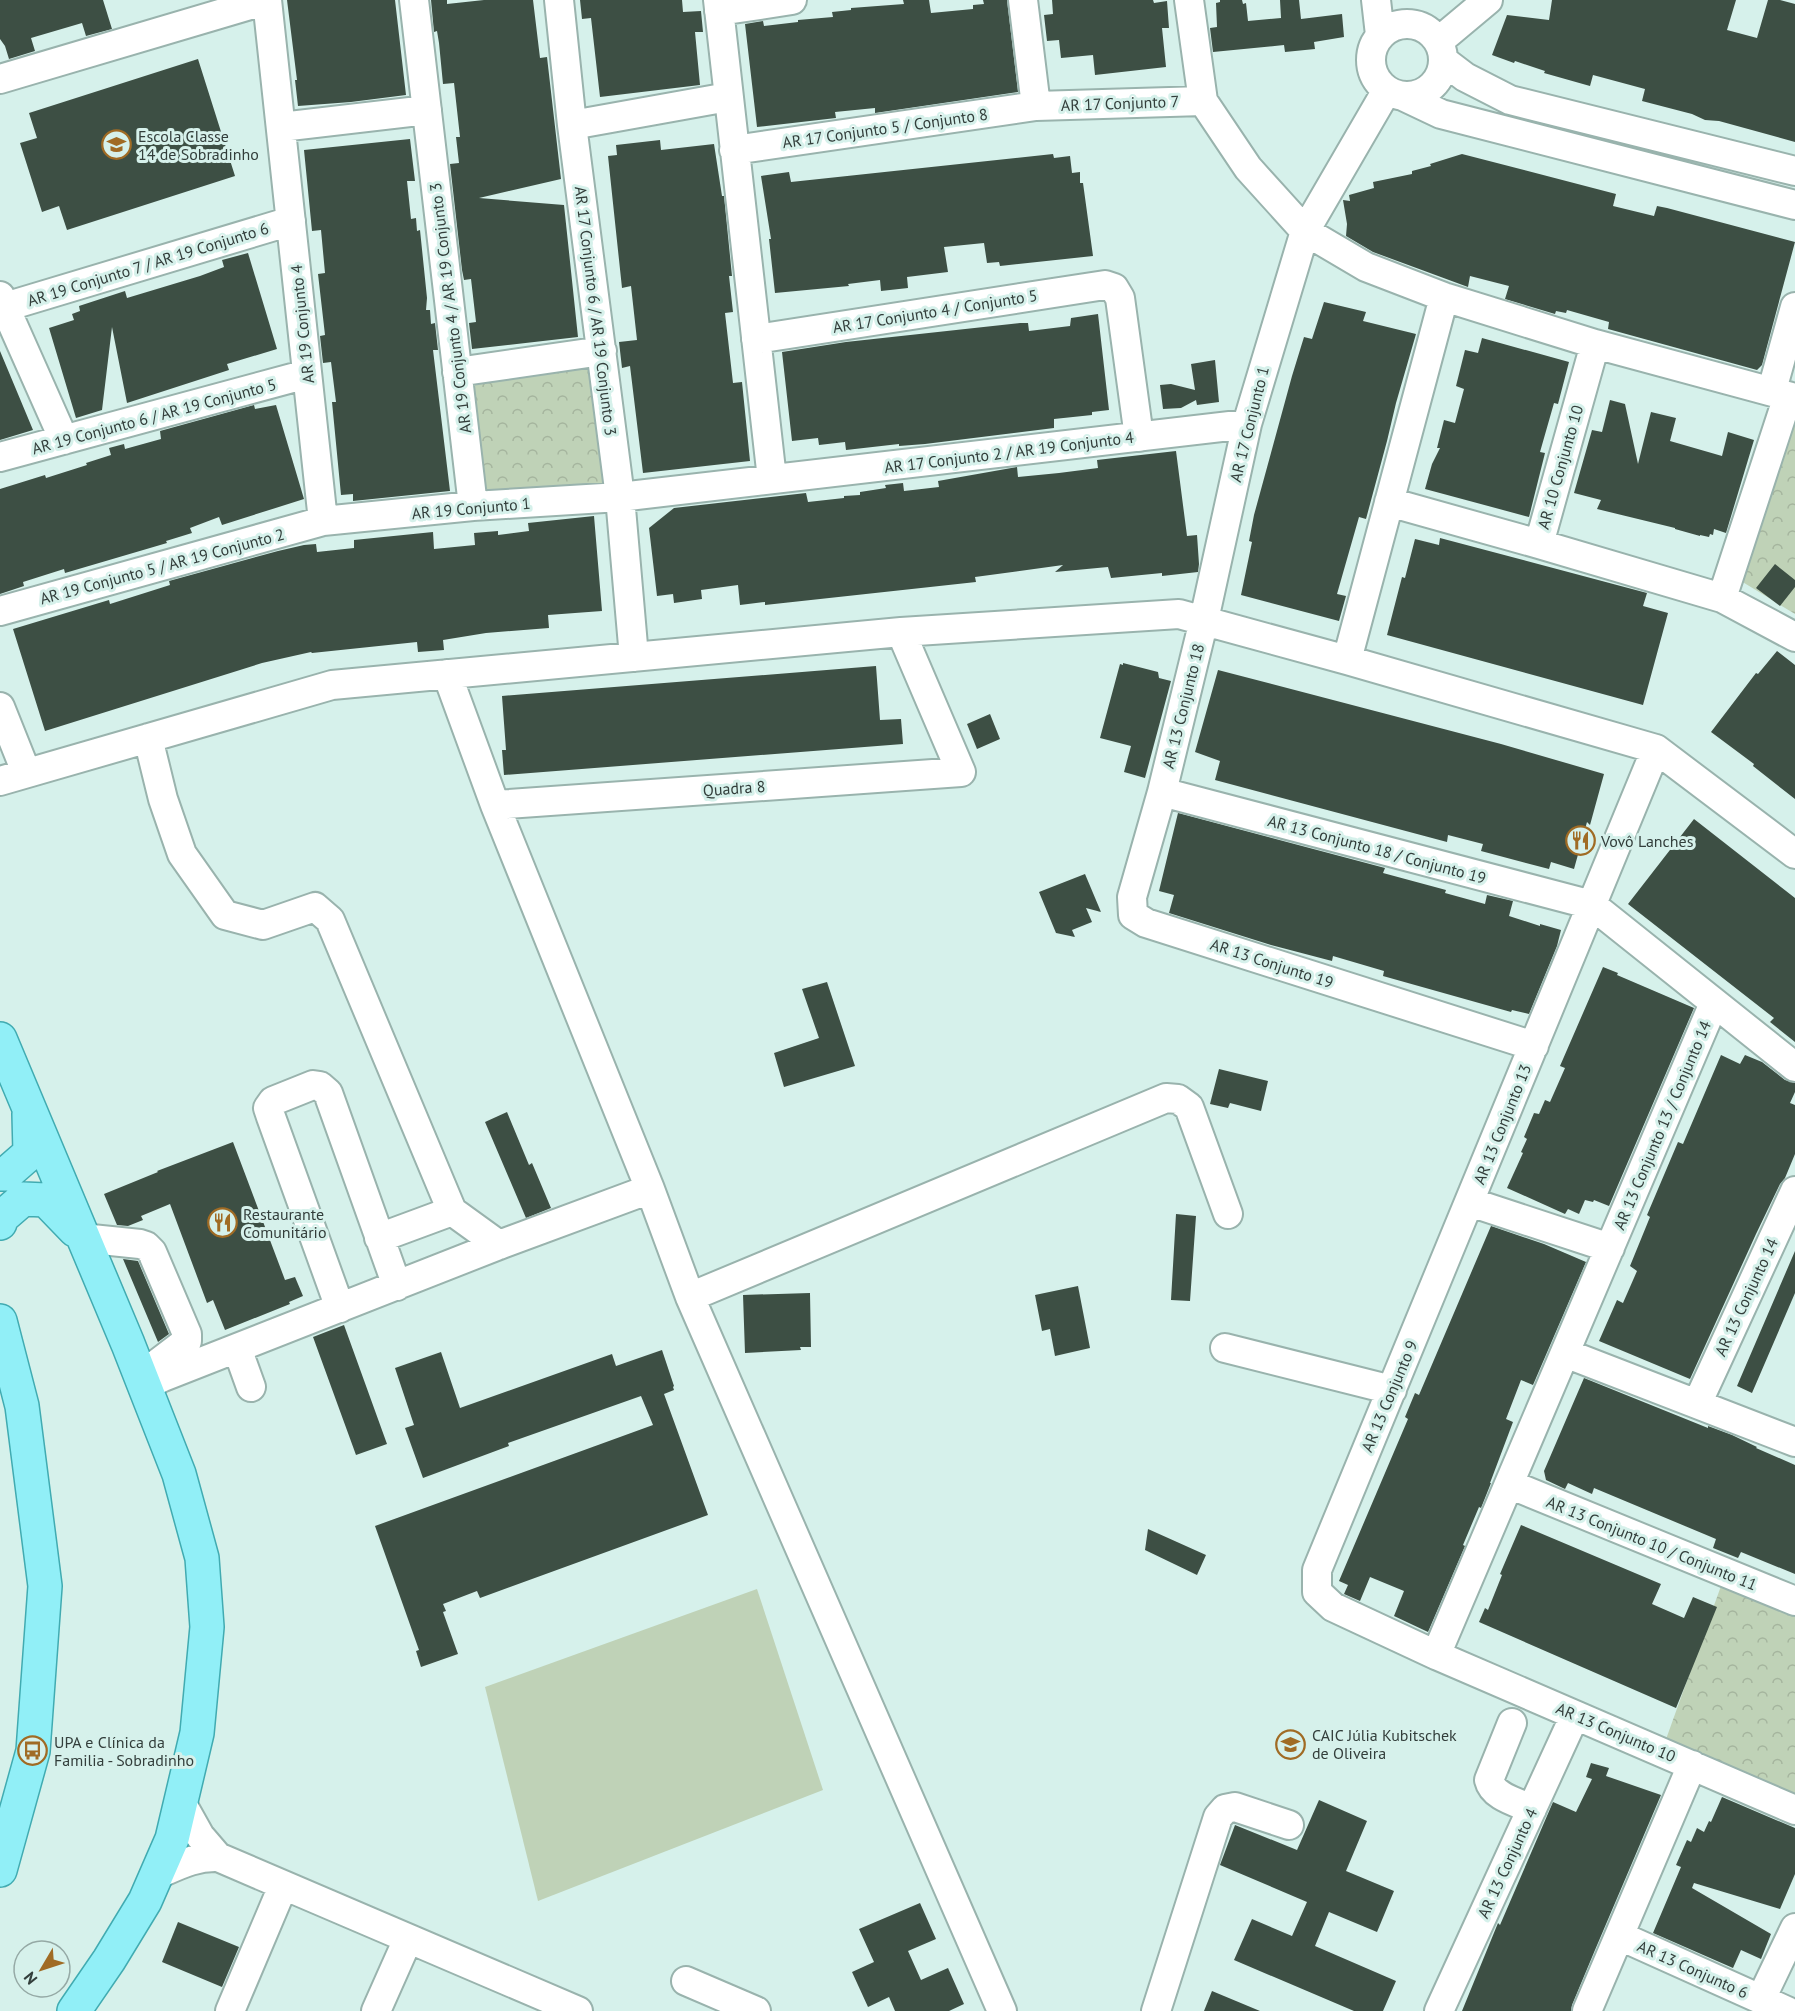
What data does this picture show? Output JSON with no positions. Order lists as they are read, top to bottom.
{
  "streets": {
    "street": [
      "AR 17 Conjunto 7",
      "AR 17 Conjunto 5 / Conjunto 8",
      "AR 19 Conjunto 7 / AR 19 Conjunto 6",
      "AR 19 Conjunto 4 / AR 19 Conjunto 3",
      "AR 17 Conjunto 6 / AR 19 Conjunto 3",
      "AR 17 Conjunto 4 / Conjunto 5",
      "AR 19 Conjunto 4",
      "AR 19 Conjunto 6 / AR 19 Conjunto 5",
      "AR 17 Conjunto 1",
      "AR 17 Conjunto 2 / AR 19 Conjunto 4",
      "AR 10 Conjunto 10",
      "AR 19 Conjunto 1",
      "AR 19 Conjunto 5 / AR 19 Conjunto 2",
      "AR 13 Conjunto 18",
      "Quadra 8",
      "AR 13 Conjunto 18 / Conjunto 19",
      "AR 13 Conjunto 19",
      "AR 13 Conjunto 13",
      "AR 13 Conjunto 13 / Conjunto 14",
      "AR 13 Conjunto 14",
      "AR 13 Conjunto 9",
      "AR 13 Conjunto 10 / Conjunto 11",
      "AR 13 Conjunto 10",
      "AR 13 Conjunto 4",
      "AR 13 Conjunto 6"
    ]
  },
  "crossings": [
    ["AR 17 Conjunto 7", "AR 17 Conjunto 5 / Conjunto 8"],
    ["AR 19 Conjunto 7 / AR 19 Conjunto 6", "AR 19 Conjunto 4"],
    ["AR 19 Conjunto 4 / AR 19 Conjunto 3", "AR 19 Conjunto 1"],
    ["AR 17 Conjunto 6 / AR 19 Conjunto 3", "AR 17 Conjunto 2 / AR 19 Conjunto 4"],
    ["AR 17 Conjunto 6 / AR 19 Conjunto 3", "AR 19 Conjunto 1"],
    ["AR 17 Conjunto 4 / Conjunto 5", "AR 17 Conjunto 2 / AR 19 Conjunto 4"],
    ["AR 19 Conjunto 4", "AR 19 Conjunto 6 / AR 19 Conjunto 5"],
    ["AR 19 Conjunto 4", "AR 19 Conjunto 1"],
    ["AR 19 Conjunto 4", "AR 19 Conjunto 5 / AR 19 Conjunto 2"],
    ["AR 17 Conjunto 1", "AR 17 Conjunto 2 / AR 19 Conjunto 4"],
    ["AR 17 Conjunto 1", "AR 13 Conjunto 18"],
    ["AR 17 Conjunto 2 / AR 19 Conjunto 4", "AR 19 Conjunto 1"],
    ["AR 19 Conjunto 1", "AR 19 Conjunto 5 / AR 19 Conjunto 2"],
    ["AR 13 Conjunto 18", "AR 13 Conjunto 18 / Conjunto 19"],
    ["AR 13 Conjunto 18", "AR 13 Conjunto 19"],
    ["AR 13 Conjunto 18 / Conjunto 19", "AR 13 Conjunto 19"],
    ["AR 13 Conjunto 18 / Conjunto 19", "AR 13 Conjunto 13"],
    ["AR 13 Conjunto 19", "AR 13 Conjunto 13"],
    ["AR 13 Conjunto 13", "AR 13 Conjunto 9"],
    ["AR 13 Conjunto 13 / Conjunto 14", "AR 13 Conjunto 10 / Conjunto 11"],
    ["AR 13 Conjunto 13 / Conjunto 14", "AR 13 Conjunto 10"],
    ["AR 13 Conjunto 9", "AR 13 Conjunto 10"],
    ["AR 13 Conjunto 10", "AR 13 Conjunto 4"]
  ],
  "places": {
    "school or university": ["Escola Classe 14 de Sobradinho", "CAIC Júlia Kubitschek de Oliveira"],
    "restaurant": ["Vovô Lanches", "Restaurante Comunitário"],
    "bus stop": ["UPA e Clínica da Familia - Sobradinho"]
  },
  "north": "bottom left"
}
